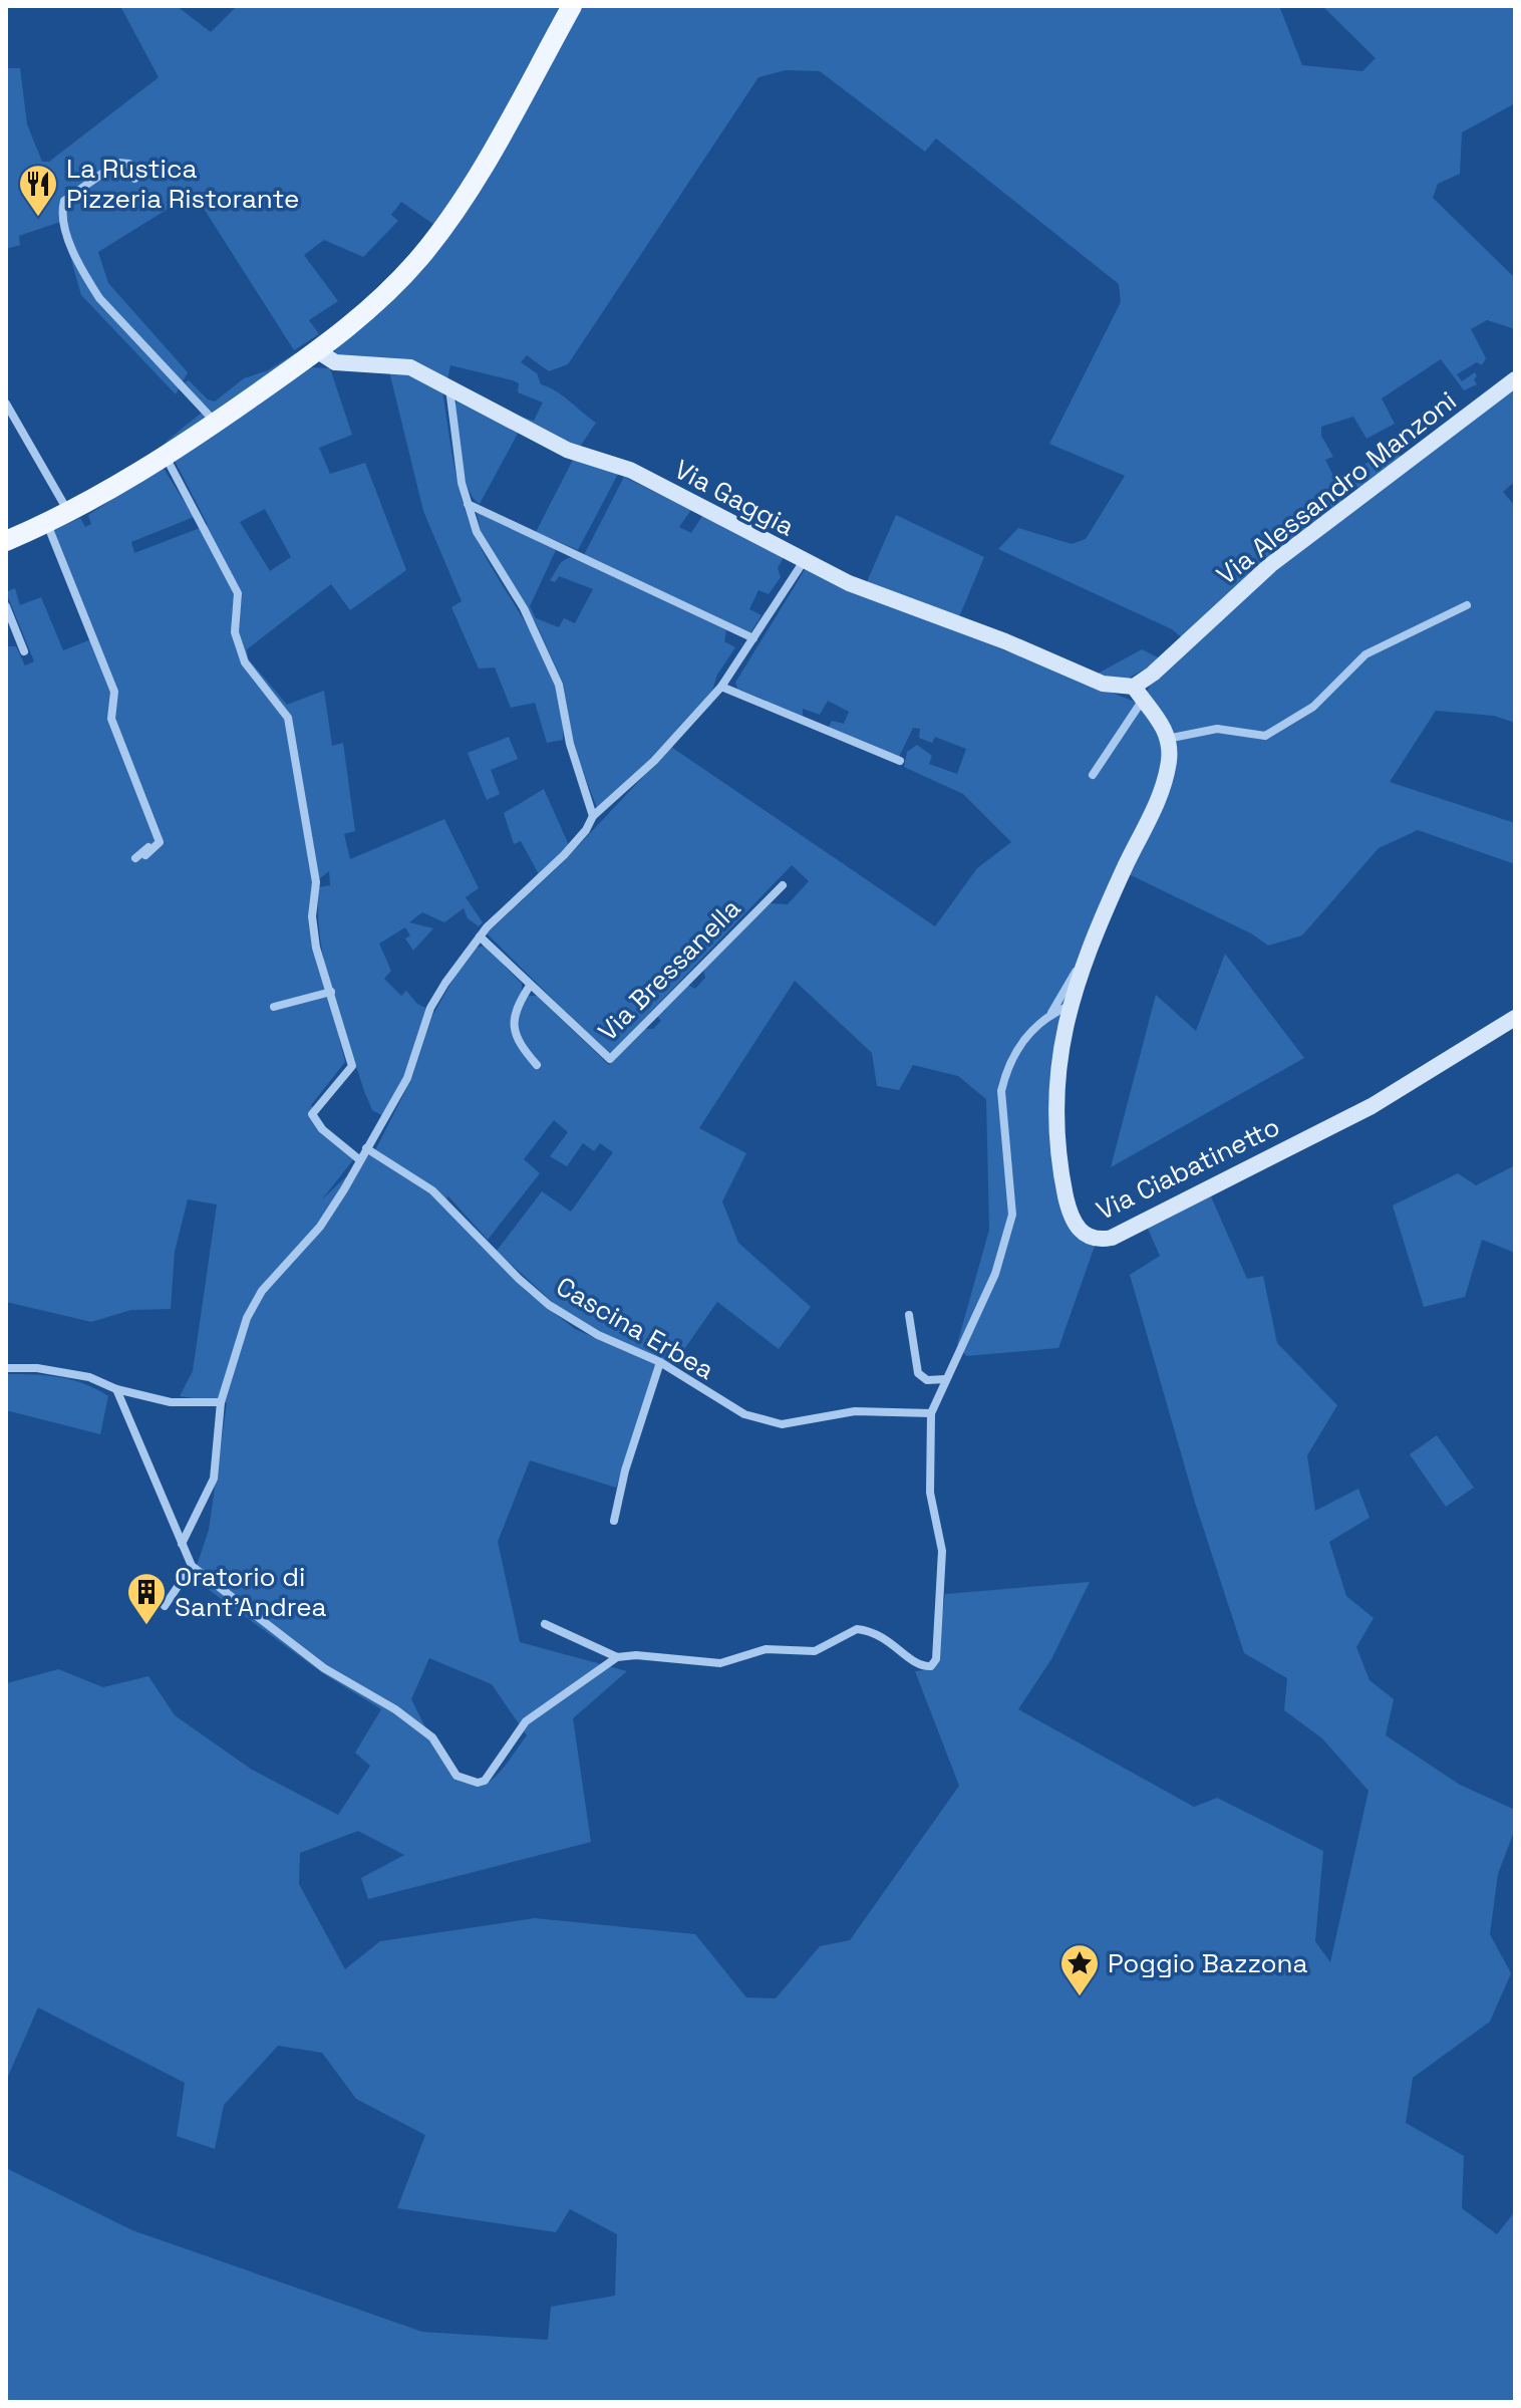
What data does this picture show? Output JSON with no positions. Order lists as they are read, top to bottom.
{
  "streets": {
    "street": [
      "Via Alessandro Manzoni",
      "Via Gaggia",
      "Via Bressanella",
      "Via Ciabatinetto",
      "Cascina Erbea"
    ]
  },
  "crossings": [
    ["Via Alessandro Manzoni", "Via Gaggia"]
  ],
  "places": {
    "restaurant": ["La Rustica Pizzeria Ristorante"],
    "building": ["Oratorio di Sant'Andrea"],
    "place": ["Poggio Bazzona"]
  }
}
